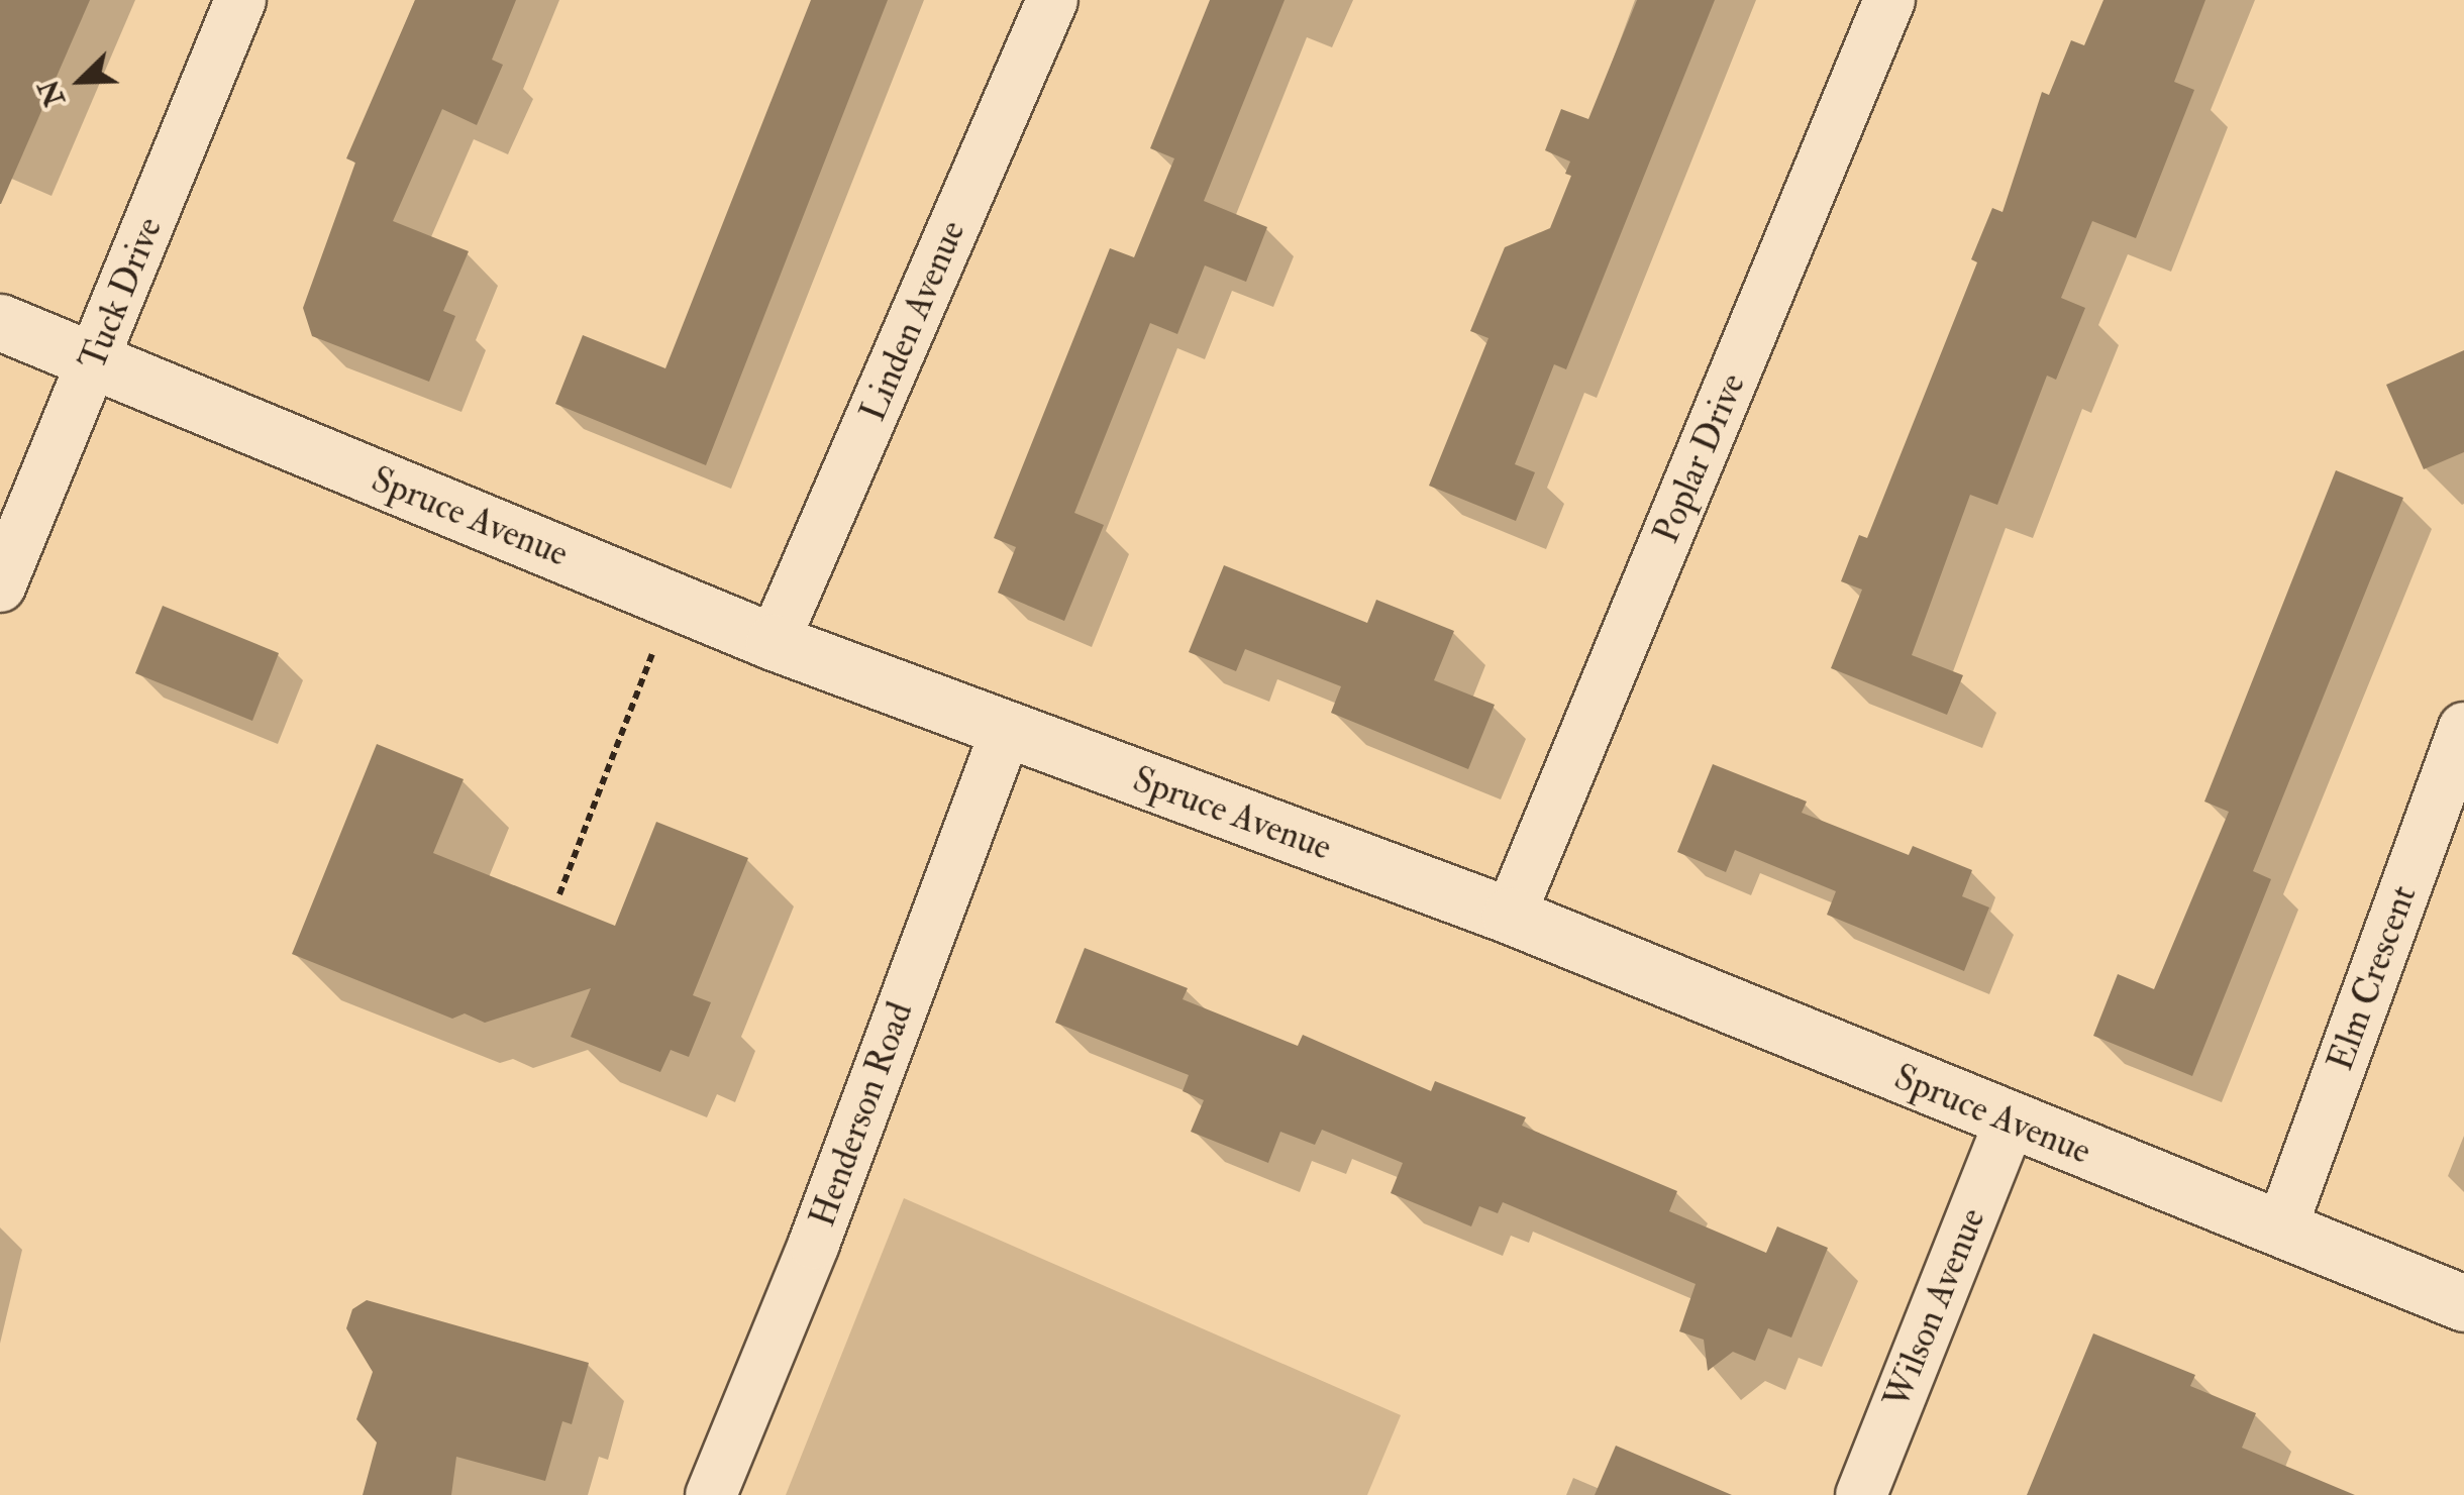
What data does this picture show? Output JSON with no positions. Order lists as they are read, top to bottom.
{
  "streets": {
    "street": [
      "Tuck Drive",
      "Linden Avenue",
      "Poplar Drive",
      "Spruce Avenue",
      "Elm Crescent",
      "Henderson Road",
      "Wilson Avenue"
    ]
  },
  "crossings": [
    ["Tuck Drive", "Spruce Avenue"],
    ["Linden Avenue", "Spruce Avenue"],
    ["Poplar Drive", "Spruce Avenue"],
    ["Spruce Avenue", "Elm Crescent"],
    ["Spruce Avenue", "Henderson Road"],
    ["Spruce Avenue", "Wilson Avenue"]
  ],
  "north": "bottom left"
}
